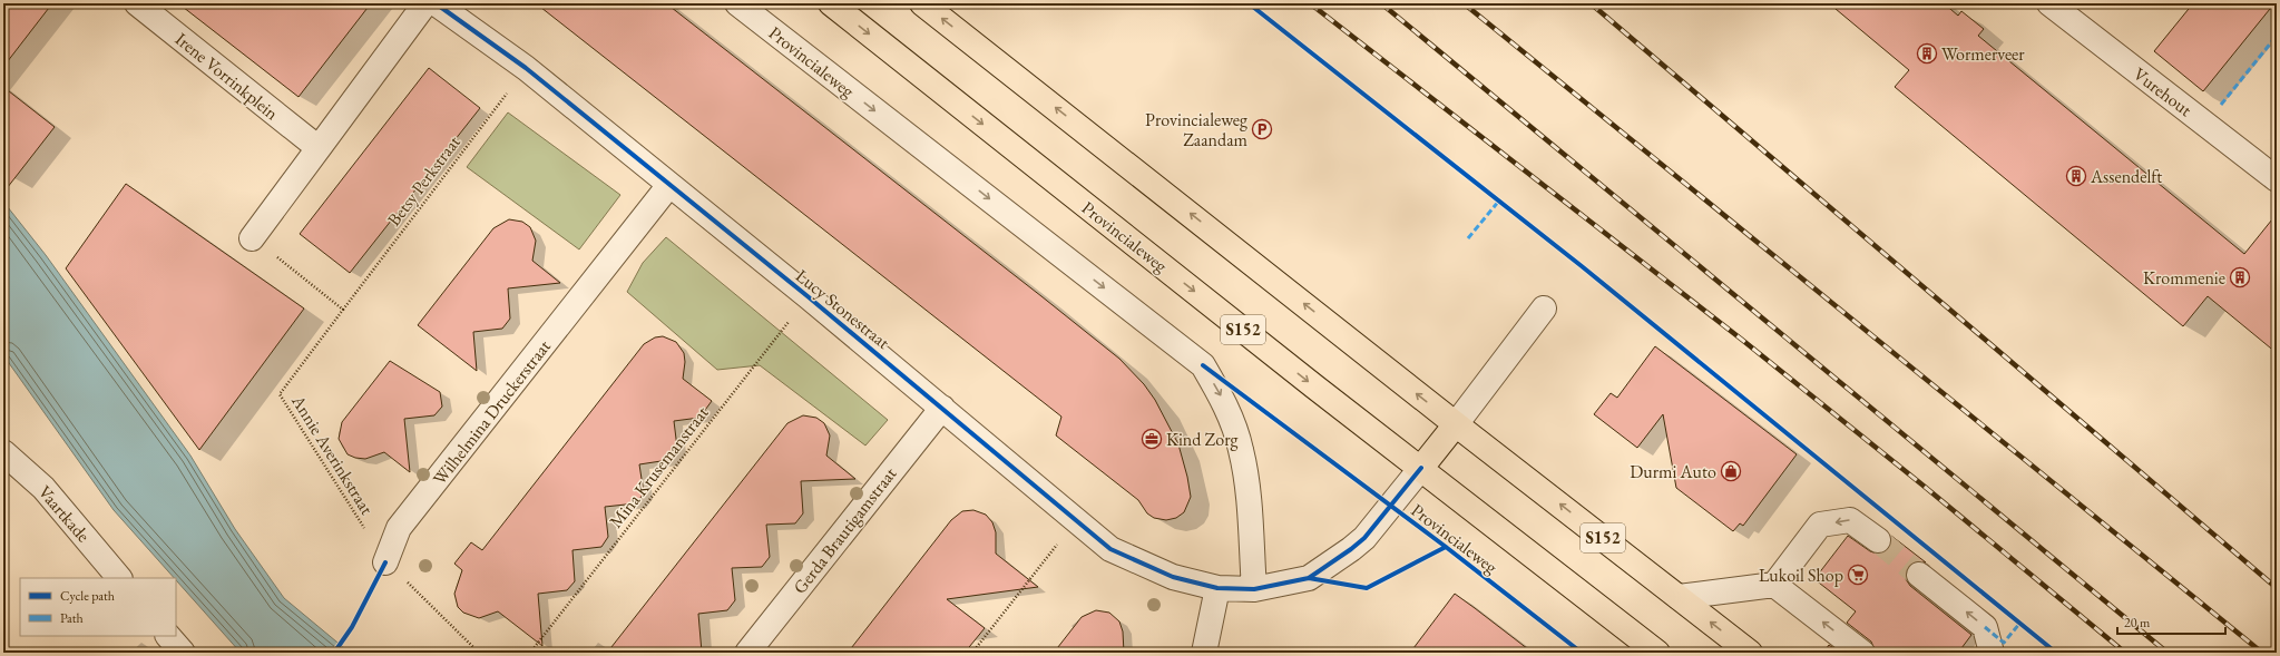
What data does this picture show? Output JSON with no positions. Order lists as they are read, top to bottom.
{
  "streets": {
    "main road": ["Provincialeweg", "S152"],
    "street": [
      "Irene Vorrinkplein",
      "Vurehout",
      "Lucy Stonestraat",
      "Wilhelmina Druckerstraat",
      "Vaartkade",
      "Gerda Brautigamstraat"
    ],
    "path": ["Betsy Perkstraat", "Annie Averinkstraat", "Mina Krusemanstraat"]
  },
  "crossings": [
    ["Provincialeweg", "Lucy Stonestraat"],
    ["Betsy Perkstraat", "Lucy Stonestraat"],
    ["Betsy Perkstraat", "Annie Averinkstraat"],
    ["Lucy Stonestraat", "Wilhelmina Druckerstraat"],
    ["Lucy Stonestraat", "Mina Krusemanstraat"],
    ["Lucy Stonestraat", "Gerda Brautigamstraat"],
    ["Wilhelmina Druckerstraat", "Annie Averinkstraat"]
  ],
  "one_way": ["Provincialeweg"],
  "places": {
    "building": ["Wormerveer", "Assendelft", "Krommenie"],
    "parking": ["Provincialeweg Zaandam"],
    "office": ["Kind Zorg"],
    "shop": ["Durmi Auto"],
    "supermarket": ["Lukoil Shop"]
  },
  "legend": ["Cycle path", "Path"],
  "scale_bar": "20 m"
}
